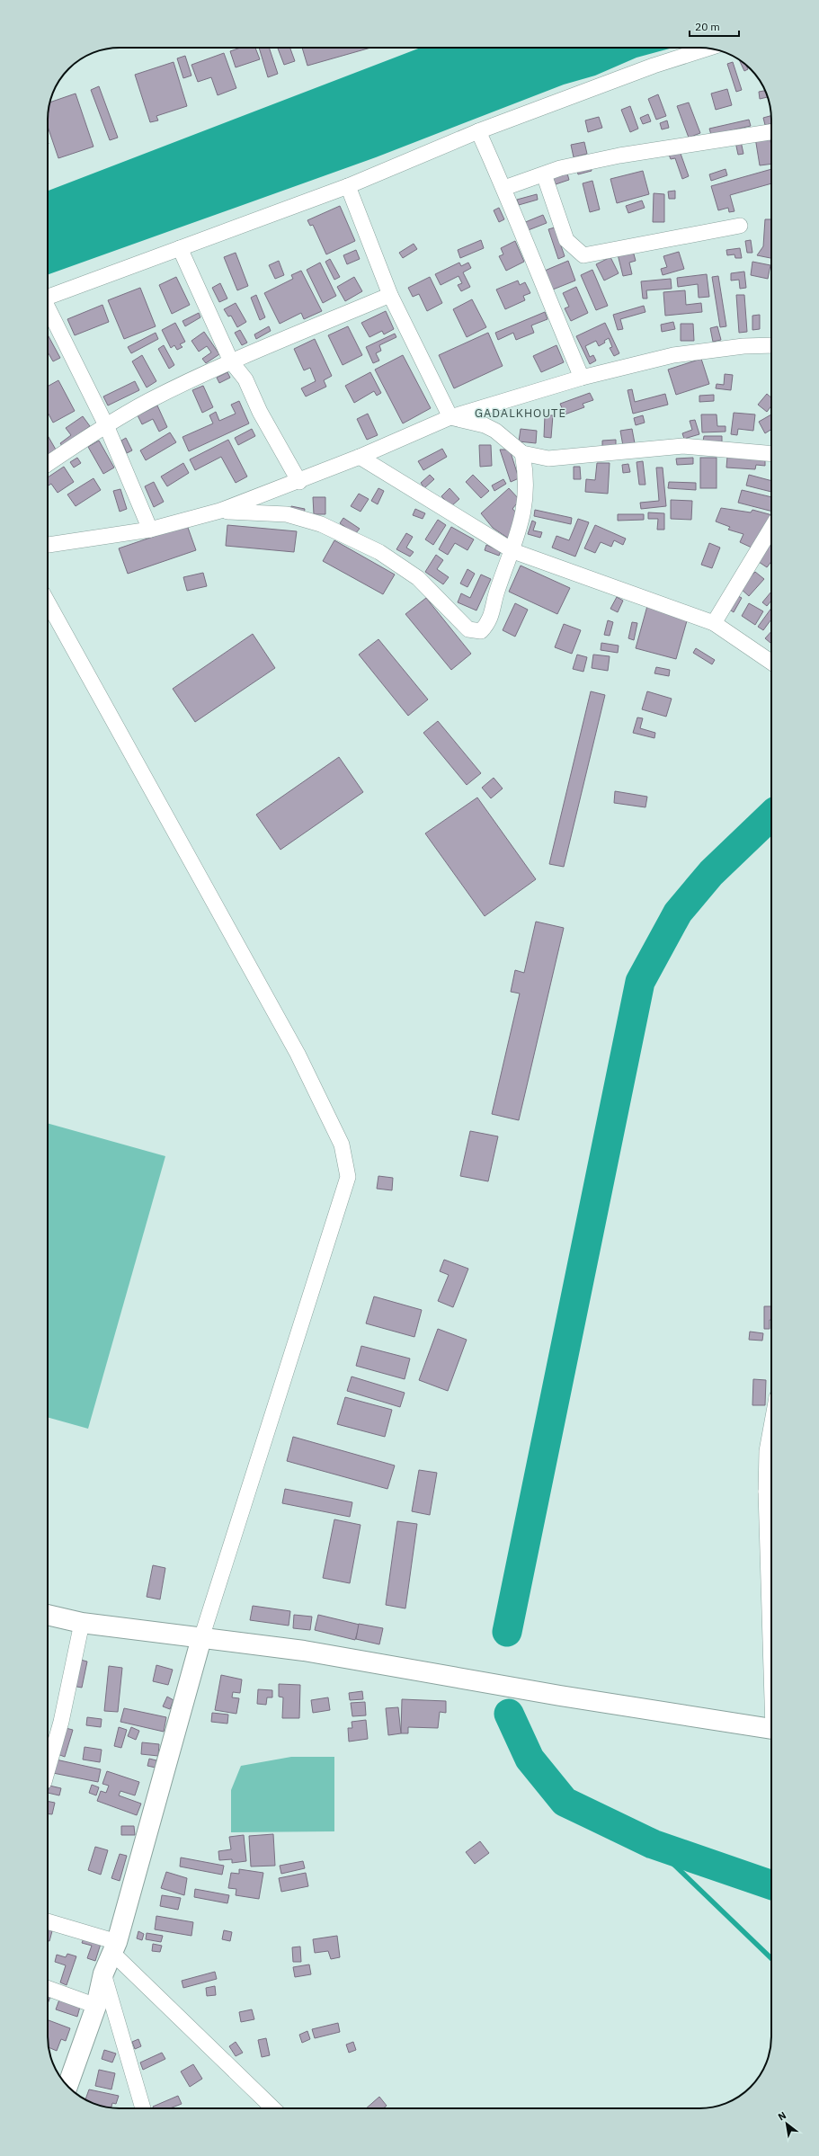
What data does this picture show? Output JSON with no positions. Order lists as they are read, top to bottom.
{
  "districts": ["GADALKHOUTE"],
  "scale_bar": "20 m",
  "north": "top left"
}
